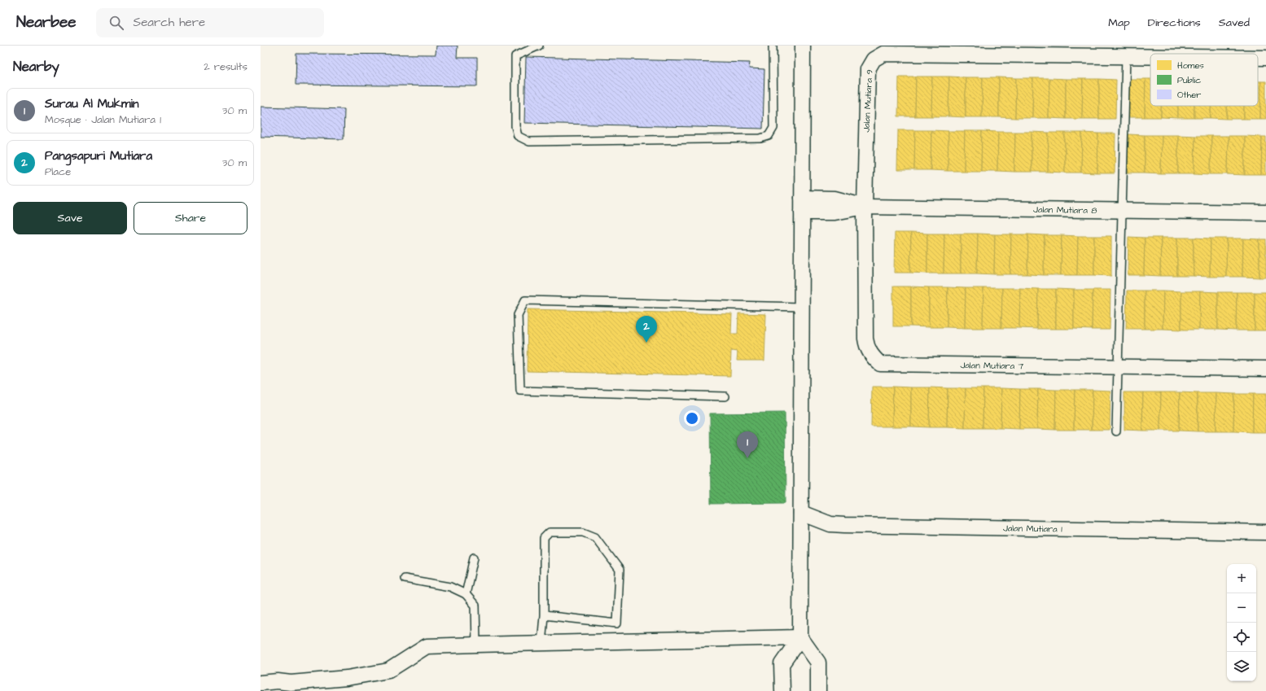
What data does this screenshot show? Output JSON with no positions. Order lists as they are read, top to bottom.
{
  "streets": {
    "street": [
      "Jalan Mutiara 9",
      "Jalan Mutiara 8",
      "Jalan Mutiara 7",
      "Jalan Mutiara 1"
    ]
  },
  "crossings": [
    ["Jalan Mutiara 9", "Jalan Mutiara 8"],
    ["Jalan Mutiara 9", "Jalan Mutiara 7"],
    ["Jalan Mutiara 8", "Jalan Mutiara 7"]
  ],
  "legend": ["Homes", "Public", "Other"],
  "page": {
    "header": "Nearbee",
    "search": "Search here",
    "nav": ["Map", "Directions", "Saved"],
    "heading": ["Nearby", "2 results"],
    "list": [
      {
        "mark": "1",
        "name": "Surau Al Mukmin",
        "note": "Mosque · Jalan Mutiara 1",
        "value": "30 m"
      },
      {
        "mark": "2",
        "name": "Pangsapuri Mutiara",
        "note": "Place",
        "value": "30 m"
      }
    ],
    "buttons": ["Save", "Share"],
    "pins": ["2", "1"],
    "map_buttons": ["+", "−"]
  }
}
